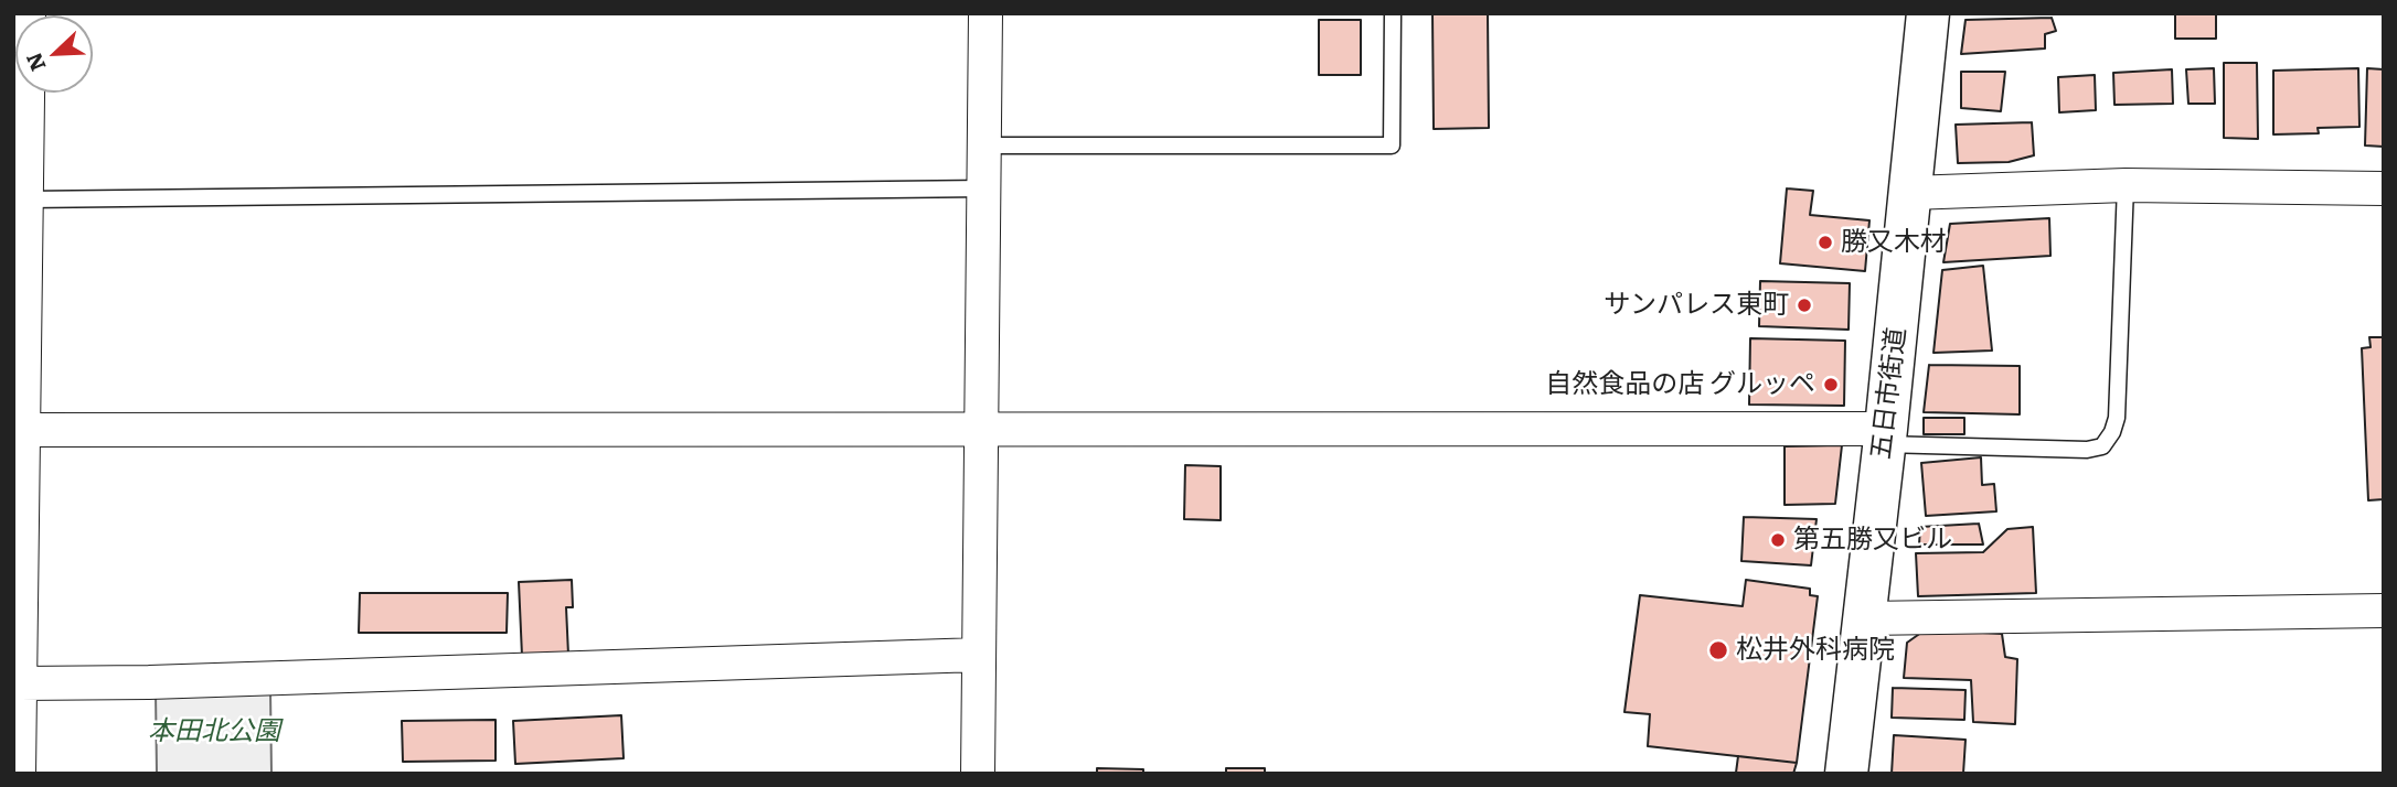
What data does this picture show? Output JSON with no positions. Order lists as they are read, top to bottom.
{
  "streets": {
    "main road": ["五日市街道"]
  },
  "parks": ["本田北公園"],
  "places": [
    "勝又木材",
    "サンパレス東町",
    "自然食品の店 グルッペ",
    "第五勝又ビル",
    "松井外科病院"
  ],
  "north": "bottom left"
}
